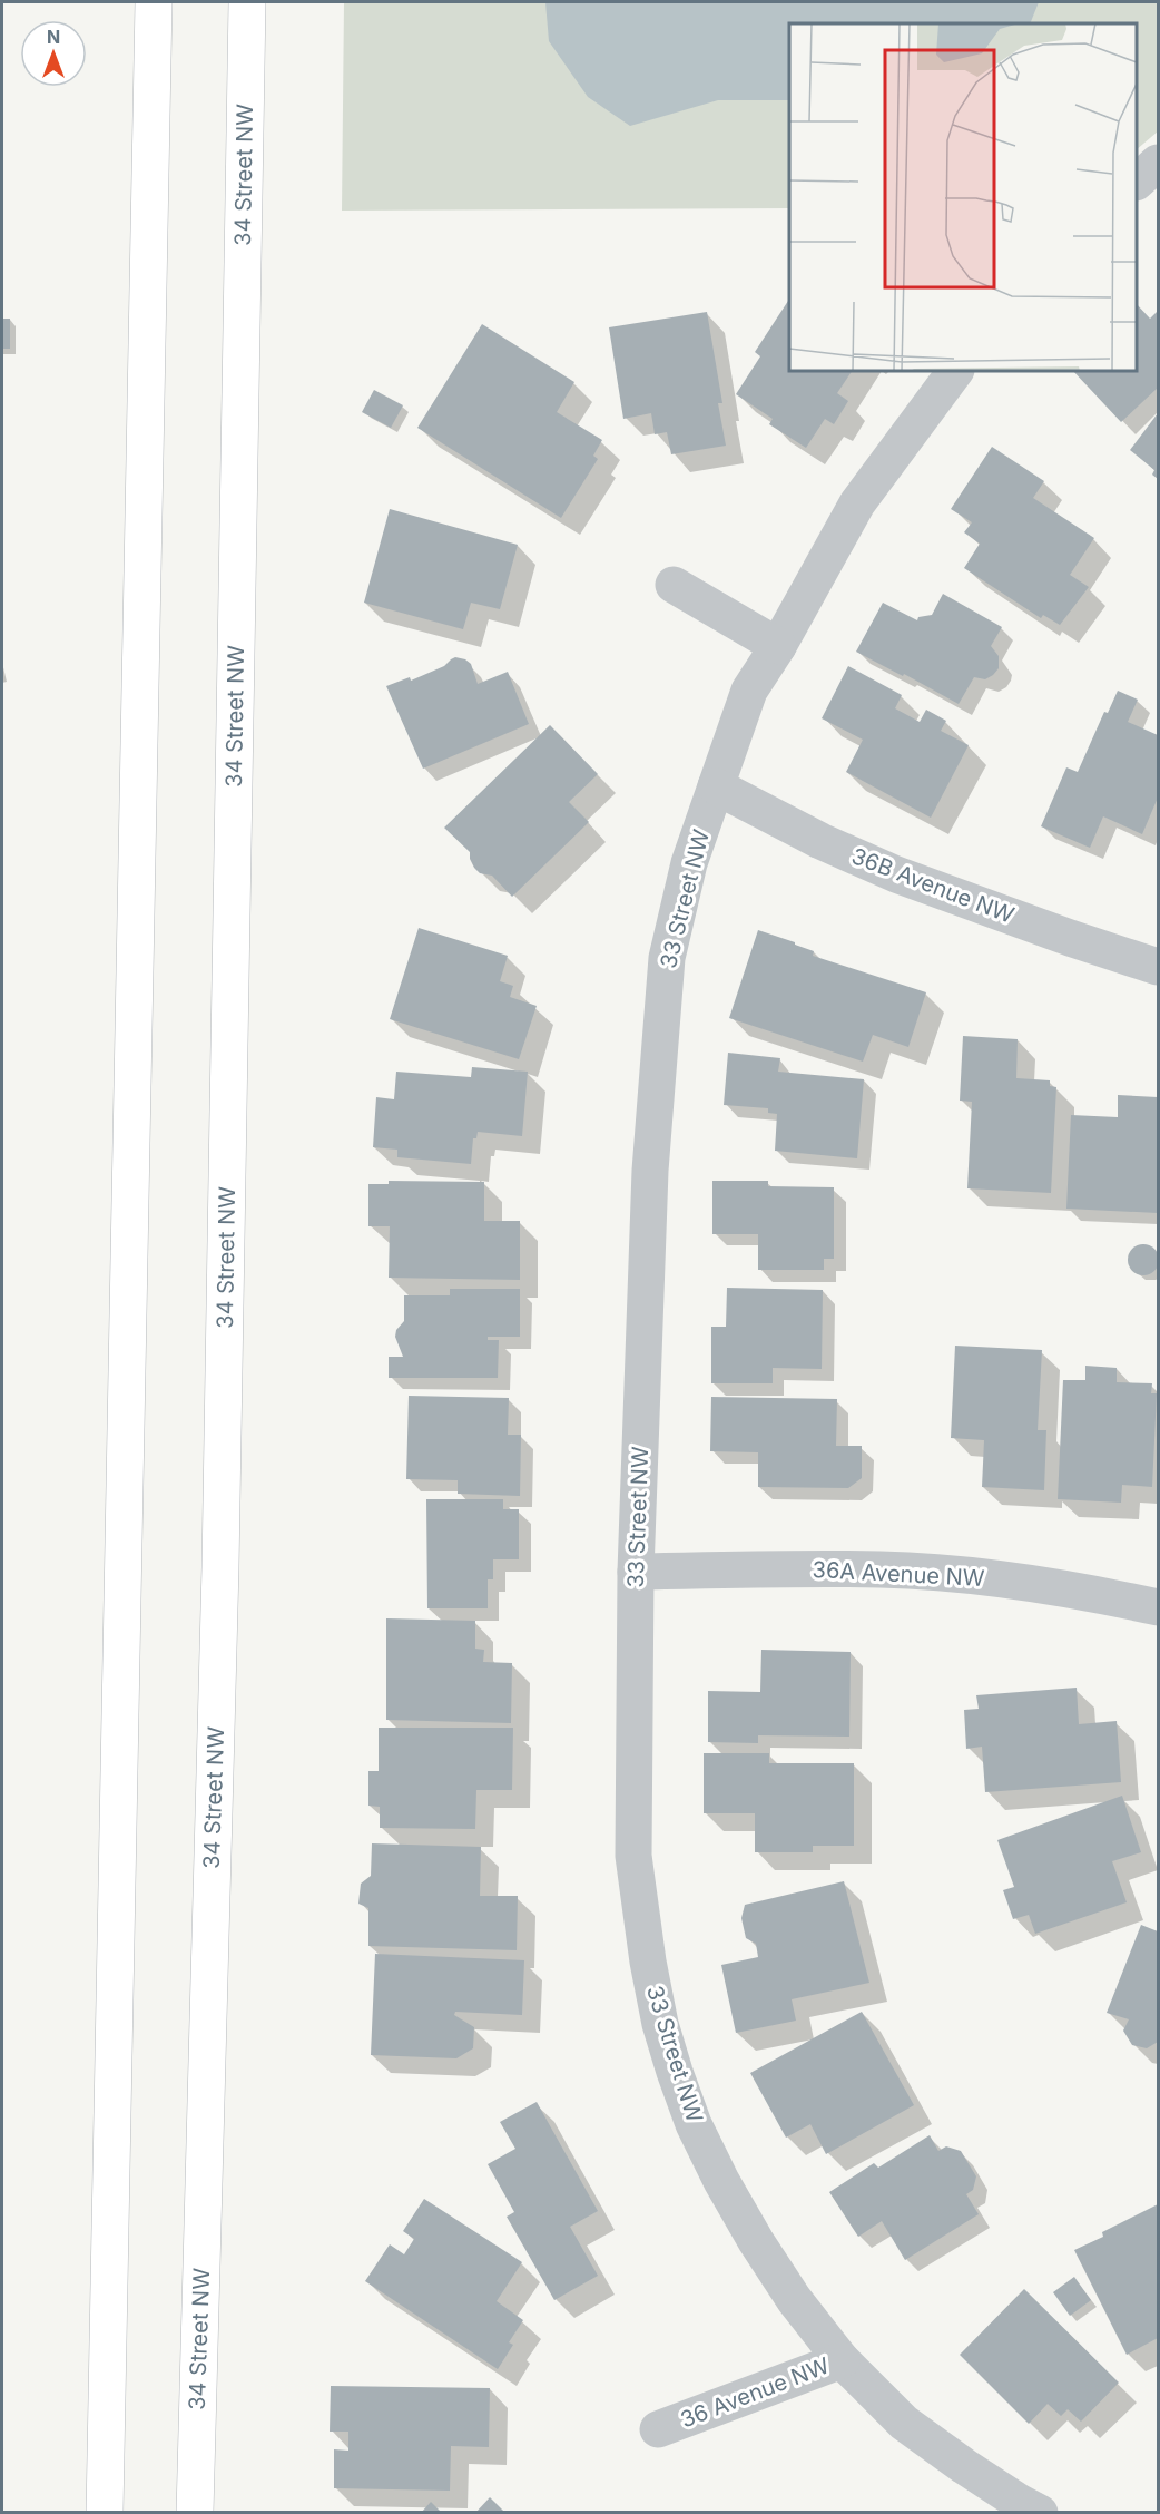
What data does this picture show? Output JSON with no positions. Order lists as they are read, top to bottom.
{
  "streets": {
    "main road": ["34 Street NW"],
    "street": [
      "36B Avenue NW",
      "33 Street NW",
      "36A Avenue NW",
      "36 Avenue NW"
    ]
  },
  "crossings": [
    ["36B Avenue NW", "33 Street NW"],
    ["33 Street NW", "36A Avenue NW"],
    ["33 Street NW", "36 Avenue NW"]
  ],
  "north": "top"
}
